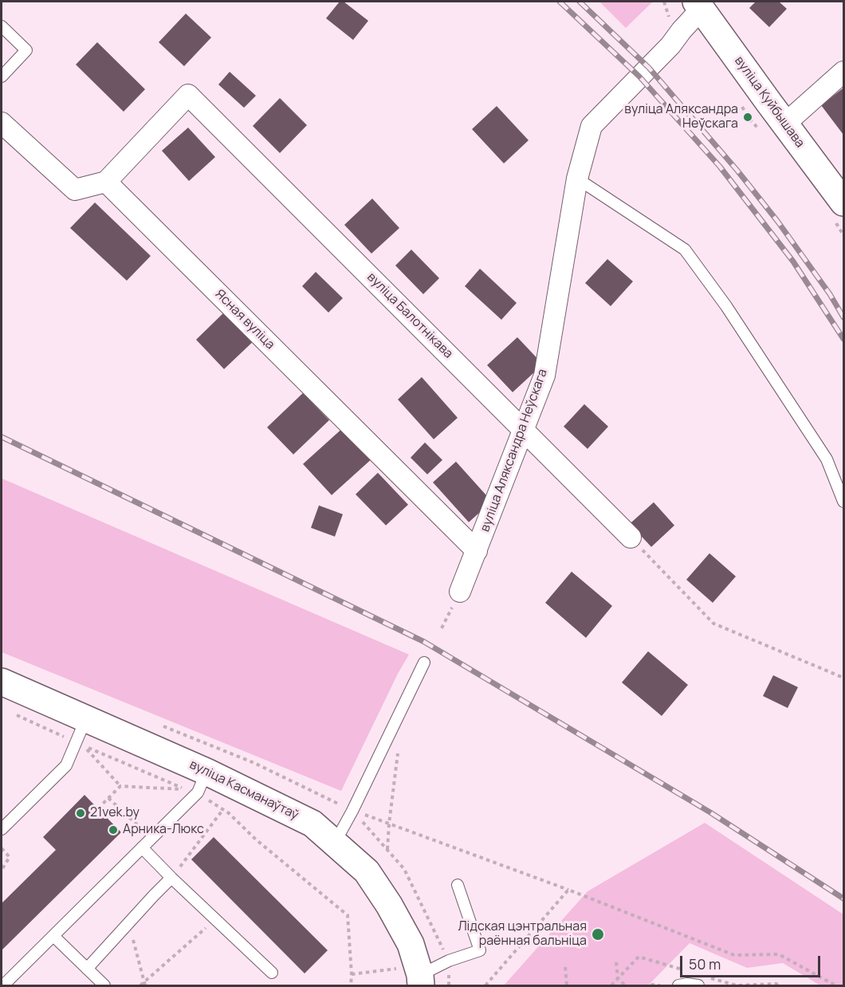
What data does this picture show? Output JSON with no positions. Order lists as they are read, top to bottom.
{
  "streets": {
    "main road": ["вуліца Куйбышава", "вуліца Касманаўтаў"],
    "street": ["вуліца Балотнікава", "Ясная вуліца", "вуліца Аляксандра Неўскага"]
  },
  "crossings": [
    ["вуліца Куйбышава", "вуліца Аляксандра Неўскага"],
    ["вуліца Балотнікава", "Ясная вуліца"],
    ["вуліца Балотнікава", "вуліца Аляксандра Неўскага"],
    ["Ясная вуліца", "вуліца Аляксандра Неўскага"]
  ],
  "places": [
    "вуліца Аляксандра Неўскага",
    "21vek.by",
    "Арника-Люкс",
    "Лідская цэнтральная раённая бальніца"
  ],
  "scale_bar": "50 m"
}
